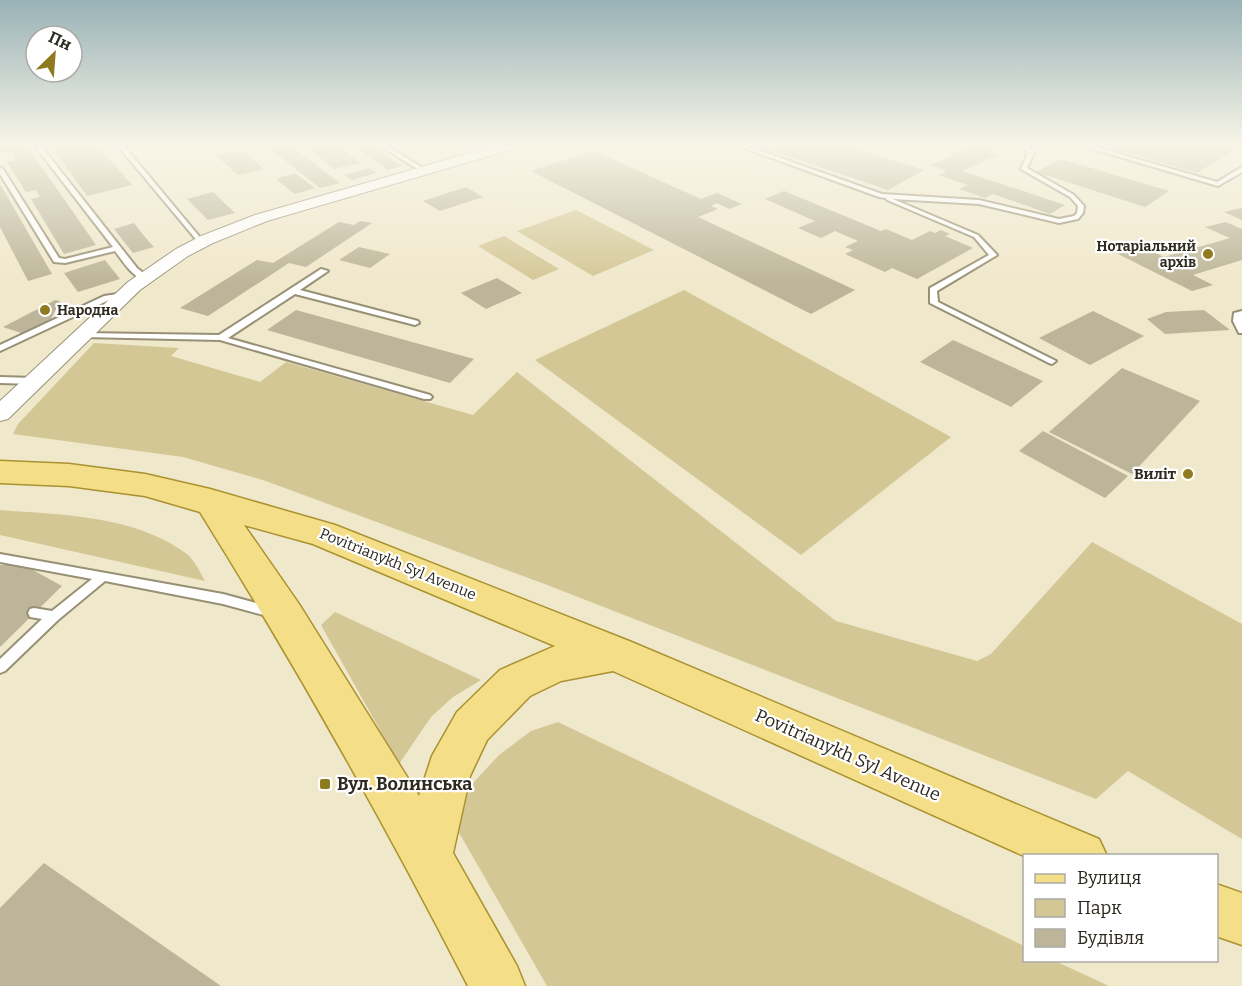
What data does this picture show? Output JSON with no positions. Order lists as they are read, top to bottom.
{
  "streets": {
    "main road": ["Povitrianykh Syl Avenue"]
  },
  "places": {
    "other": ["Нотаріальний архів", "Народна", "Виліт"],
    "transit": ["Вул. Волинська"]
  },
  "legend": ["Вулиця", "Парк", "Будівля"],
  "north": "top right"
}
